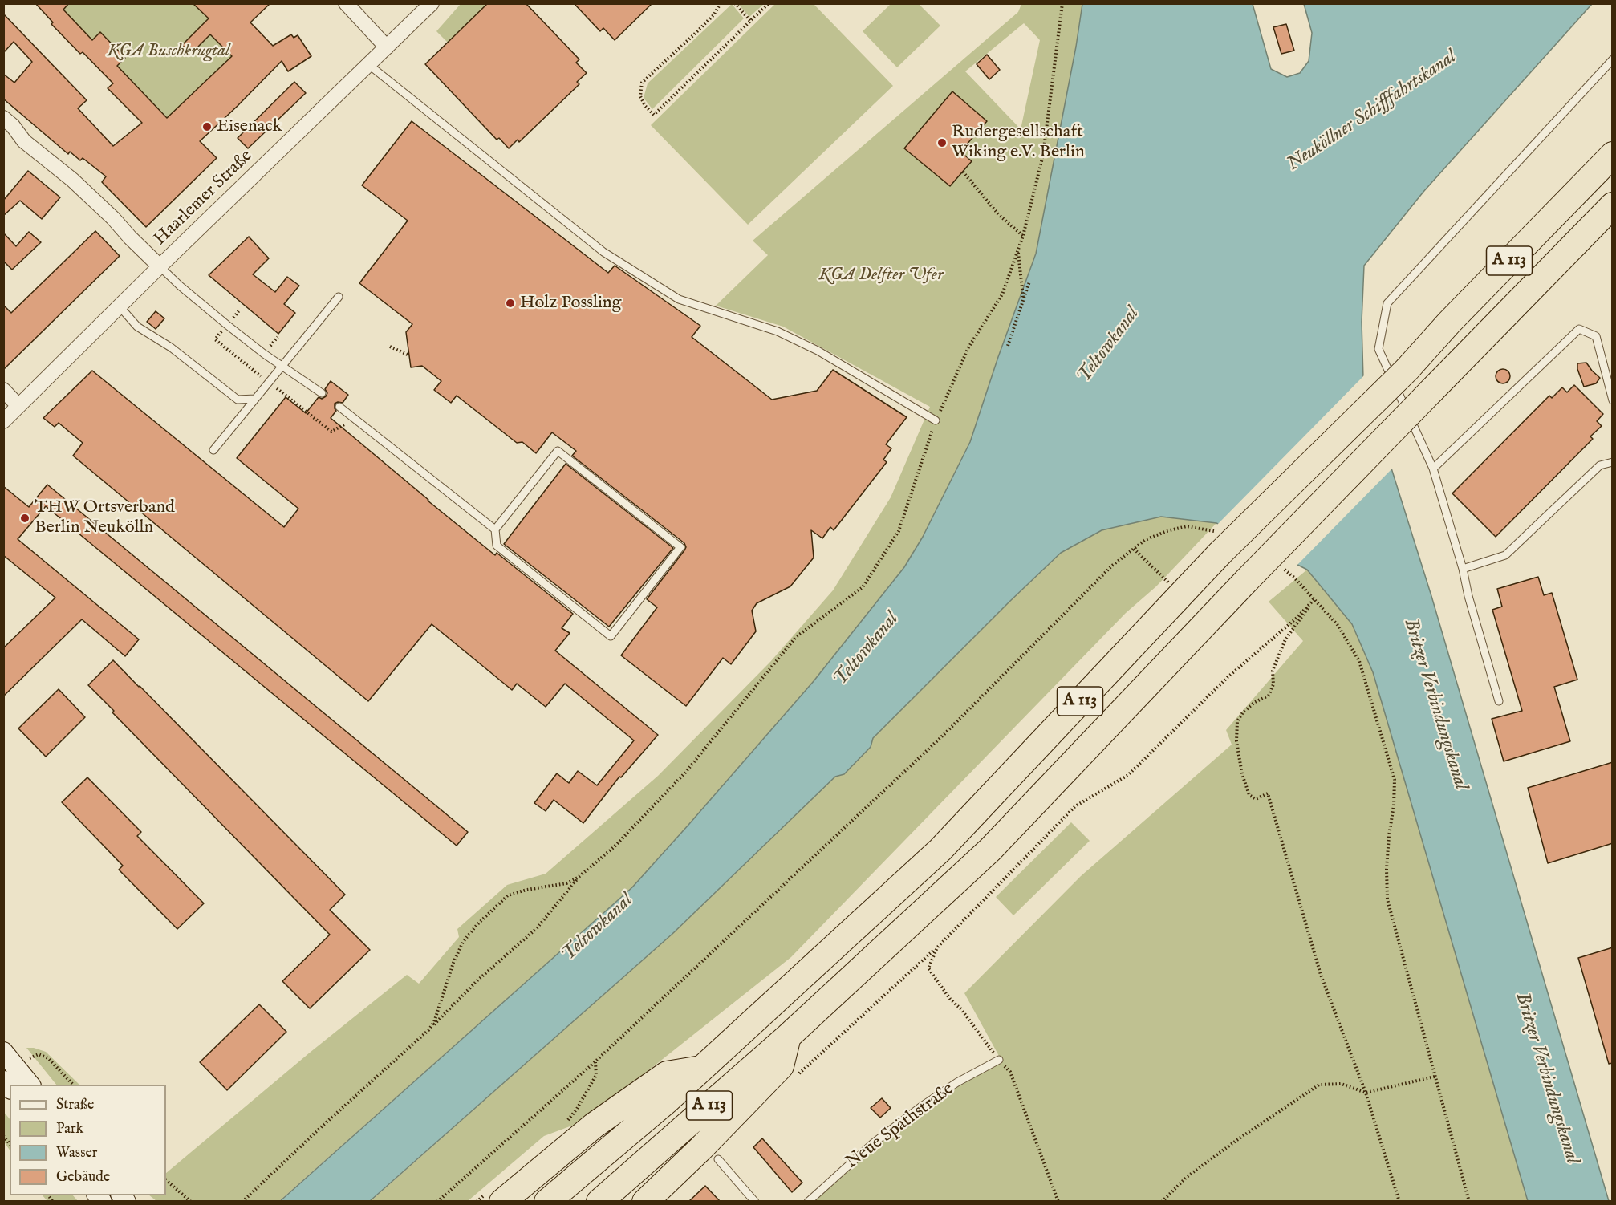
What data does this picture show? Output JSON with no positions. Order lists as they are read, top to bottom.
{
  "streets": {
    "highway": ["A 113"],
    "street": ["Haarlemer Straße"],
    "lane": ["Neue Späthstraße"]
  },
  "water": ["Neuköllner Schifffahrtskanal", "Teltowkanal", "Britzer Verbindungskanal"],
  "parks": ["KGA Buschkrugtal", "KGA Delfter Ufer"],
  "places": [
    "Eisenack",
    "Rudergesellschaft Wiking e.V. Berlin",
    "Holz Possling",
    "THW Ortsverband Berlin Neukölln"
  ],
  "legend": [
    "Straße",
    "Park",
    "Wasser",
    "Gebäude"
  ]
}
